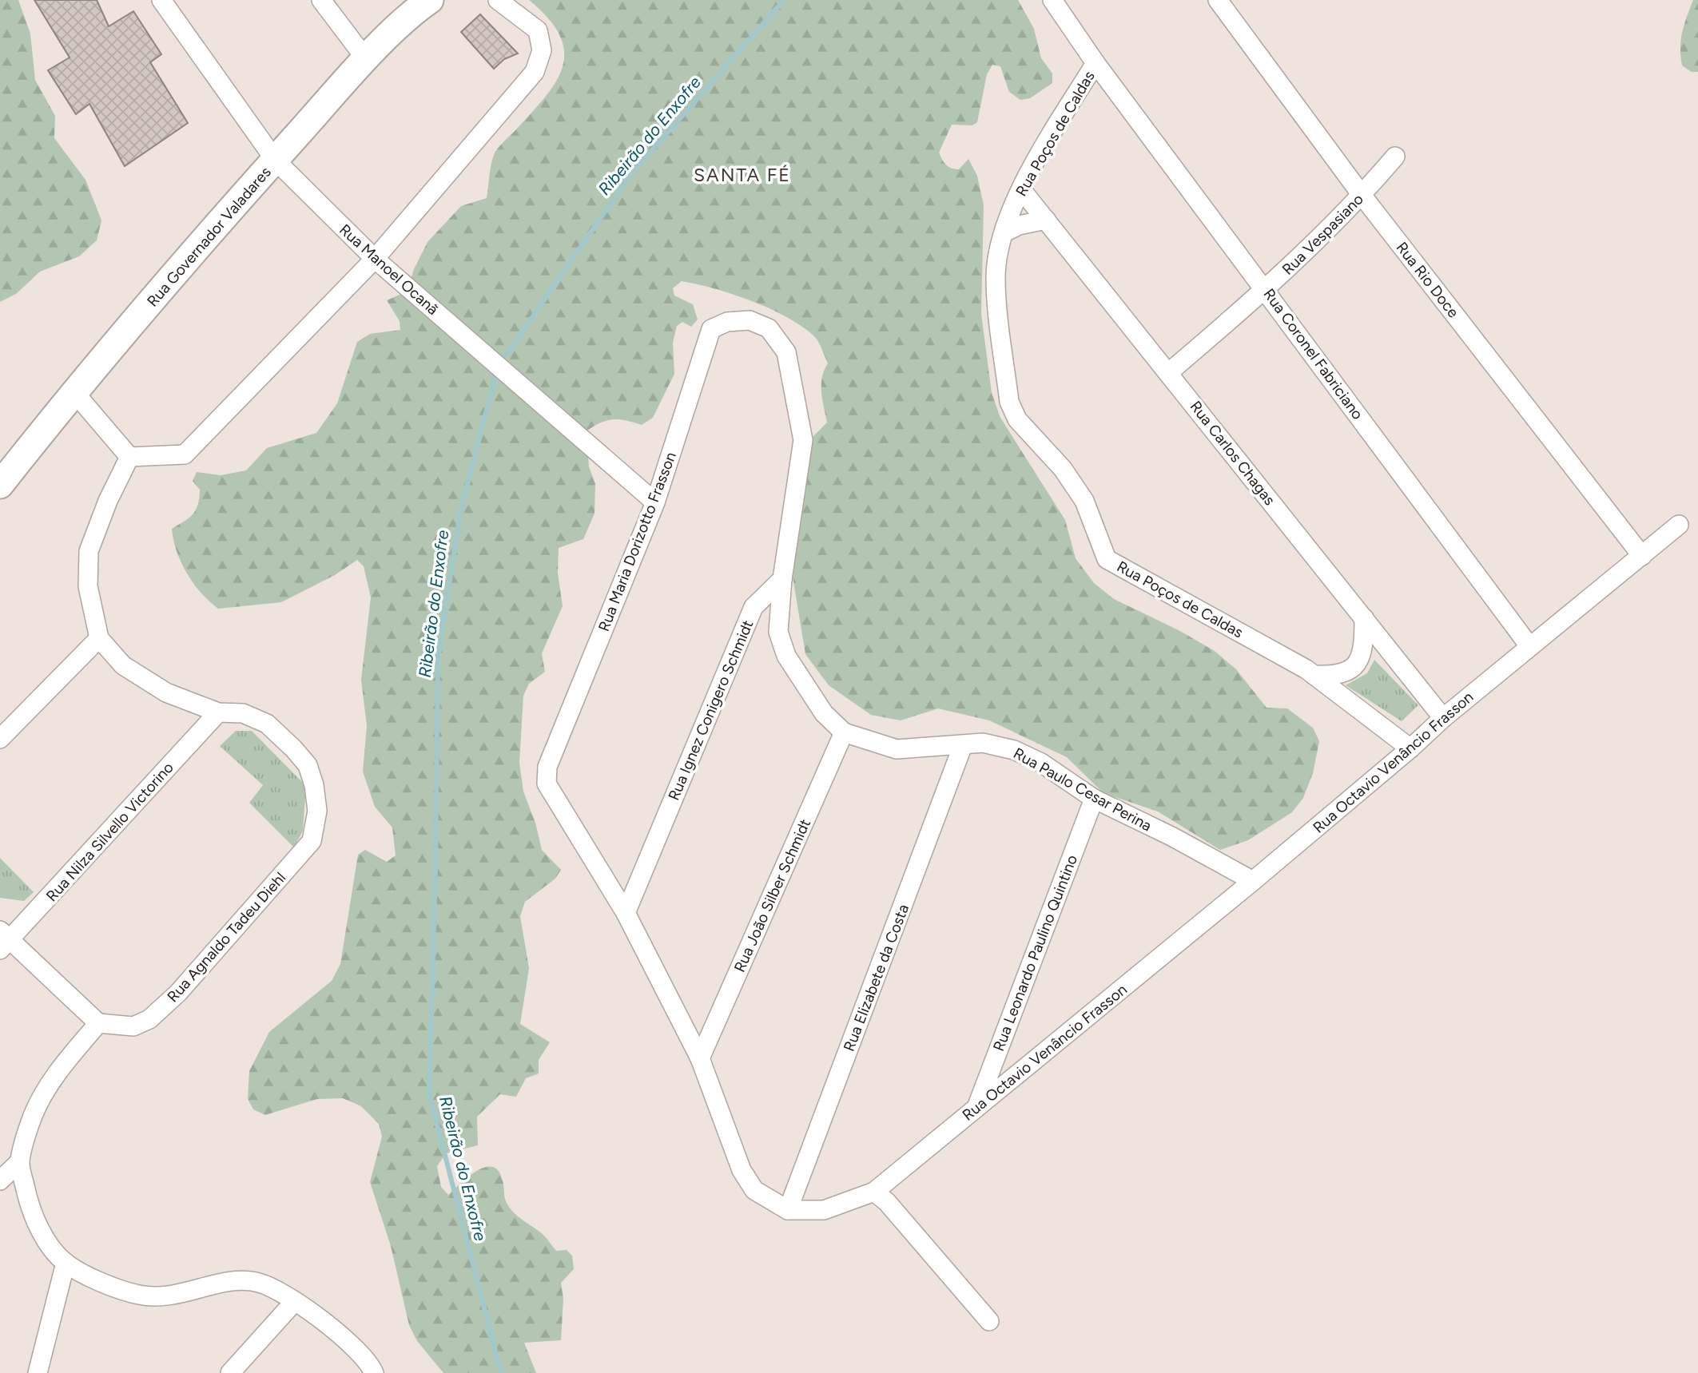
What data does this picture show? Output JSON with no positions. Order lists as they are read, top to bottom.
{
  "streets": {
    "street": [
      "Rua Poços de Caldas",
      "Rua Vespasiano",
      "Rua Governador Valadares",
      "Rua Manoel Ocanã",
      "Rua Rio Doce",
      "Rua Coronel Fabriciano",
      "Rua Carlos Chagas",
      "Rua Maria Dorizotto Frasson",
      "Rua Ignez Conigero Schmidt",
      "Rua Octavio Venâncio Frasson",
      "Rua Paulo Cesar Perina",
      "Rua Nilza Silvello Victorino",
      "Rua João Silber Schmidt",
      "Rua Agnaldo Tadeu Diehl",
      "Rua Leonardo Paulino Quintino",
      "Rua Elizabete da Costa"
    ]
  },
  "crossings": [
    ["Rua Poços de Caldas", "Rua Coronel Fabriciano"],
    ["Rua Poços de Caldas", "Rua Carlos Chagas"],
    ["Rua Poços de Caldas", "Rua Octavio Venâncio Frasson"],
    ["Rua Vespasiano", "Rua Rio Doce"],
    ["Rua Vespasiano", "Rua Coronel Fabriciano"],
    ["Rua Vespasiano", "Rua Carlos Chagas"],
    ["Rua Governador Valadares", "Rua Manoel Ocanã"],
    ["Rua Manoel Ocanã", "Rua Maria Dorizotto Frasson"],
    ["Rua Rio Doce", "Rua Octavio Venâncio Frasson"],
    ["Rua Coronel Fabriciano", "Rua Octavio Venâncio Frasson"],
    ["Rua Carlos Chagas", "Rua Octavio Venâncio Frasson"],
    ["Rua Maria Dorizotto Frasson", "Rua Ignez Conigero Schmidt"],
    ["Rua Maria Dorizotto Frasson", "Rua Octavio Venâncio Frasson"],
    ["Rua Maria Dorizotto Frasson", "Rua Paulo Cesar Perina"],
    ["Rua Ignez Conigero Schmidt", "Rua Octavio Venâncio Frasson"],
    ["Rua Ignez Conigero Schmidt", "Rua Paulo Cesar Perina"],
    ["Rua Octavio Venâncio Frasson", "Rua Paulo Cesar Perina"],
    ["Rua Octavio Venâncio Frasson", "Rua João Silber Schmidt"],
    ["Rua Octavio Venâncio Frasson", "Rua Leonardo Paulino Quintino"],
    ["Rua Octavio Venâncio Frasson", "Rua Elizabete da Costa"],
    ["Rua Paulo Cesar Perina", "Rua João Silber Schmidt"],
    ["Rua Paulo Cesar Perina", "Rua Leonardo Paulino Quintino"],
    ["Rua Paulo Cesar Perina", "Rua Elizabete da Costa"],
    ["Rua Nilza Silvello Victorino", "Rua Agnaldo Tadeu Diehl"]
  ],
  "districts": ["SANTA FÉ"],
  "water": ["Ribeirão do Enxofre"]
}
